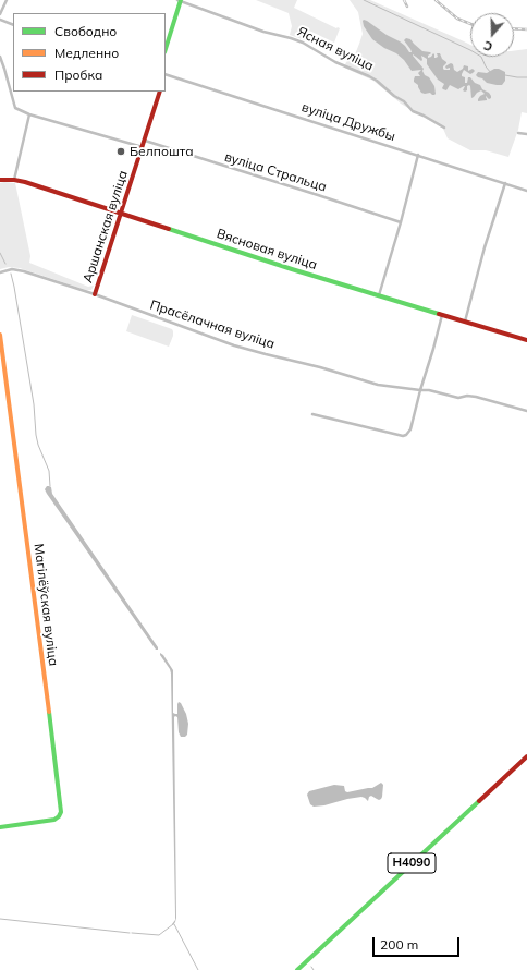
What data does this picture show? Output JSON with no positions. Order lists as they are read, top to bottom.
{
  "streets": {
    "street": [
      "Ясная вуліца",
      "вуліца Дружбы",
      "вуліца Стральца",
      "Аршанская вуліца",
      "Вясновая вуліца",
      "Прасёлачная вуліца",
      "Магілёўская вуліца",
      "Н4090"
    ]
  },
  "crossings": [
    ["вуліца Стральца", "Аршанская вуліца"],
    ["Аршанская вуліца", "Вясновая вуліца"],
    ["Аршанская вуліца", "Прасёлачная вуліца"]
  ],
  "places": ["Белпошта"],
  "legend": ["Свободно", "Медленно", "Пробка"],
  "scale_bar": "200 m",
  "north": "bottom"
}
